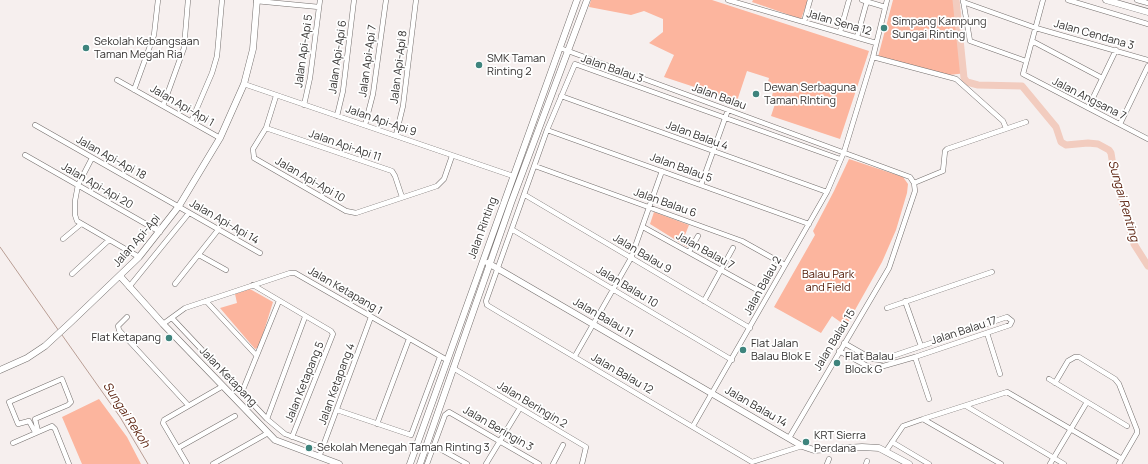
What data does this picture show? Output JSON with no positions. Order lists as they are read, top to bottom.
{
  "streets": {
    "street": [
      "Jalan Sena 12",
      "Jalan Cendana 3",
      "Jalan Api-Api 5",
      "Jalan Api-Api 6",
      "Jalan Api-Api 7",
      "Jalan Api-Api 8",
      "Jalan Balau 3",
      "Jalan Balau",
      "Jalan Angsana 7",
      "Jalan Api-Api 1",
      "Jalan Api-Api 9",
      "Jalan Balau 4",
      "Jalan Api-Api 11",
      "Jalan Api-Api 18",
      "Jalan Balau 5",
      "Jalan Api-Api 10",
      "Jalan Api-Api 20",
      "Jalan Balau 6",
      "Jalan Api-Api 14",
      "Jalan Rinting",
      "Jalan Api-Api",
      "Jalan Balau 7",
      "Jalan Balau 9",
      "Jalan Balau 2",
      "Jalan Balau 10",
      "Jalan Ketapang 1",
      "Jalan Balau 11",
      "Jalan Balau 17",
      "Jalan Balau 15",
      "Jalan Balau 12",
      "Jalan Ketapang",
      "Jalan Ketapang 5",
      "Jalan Ketapang 4",
      "Jalan Beringin 2",
      "Jalan Balau 14",
      "Jalan Beringin 3"
    ]
  },
  "crossings": [
    ["Jalan Sena 12", "Jalan Balau 2"],
    ["Jalan Api-Api 5", "Jalan Api-Api 9"],
    ["Jalan Api-Api 6", "Jalan Api-Api 9"],
    ["Jalan Api-Api 7", "Jalan Api-Api 9"],
    ["Jalan Api-Api 8", "Jalan Api-Api 9"],
    ["Jalan Balau 3", "Jalan Balau 4"],
    ["Jalan Balau 3", "Jalan Balau 5"],
    ["Jalan Balau 3", "Jalan Balau 6"],
    ["Jalan Balau 3", "Jalan Balau 9"],
    ["Jalan Balau 3", "Jalan Balau 2"],
    ["Jalan Balau 3", "Jalan Balau 10"],
    ["Jalan Balau 3", "Jalan Balau 11"],
    ["Jalan Balau 3", "Jalan Balau 12"],
    ["Jalan Balau", "Jalan Rinting"],
    ["Jalan Balau", "Jalan Balau 2"],
    ["Jalan Balau", "Jalan Balau 15"],
    ["Jalan Api-Api 1", "Jalan Api-Api"],
    ["Jalan Api-Api 9", "Jalan Api-Api 10"],
    ["Jalan Api-Api 9", "Jalan Rinting"],
    ["Jalan Api-Api 9", "Jalan Api-Api"],
    ["Jalan Balau 4", "Jalan Balau 2"],
    ["Jalan Api-Api 11", "Jalan Api-Api 10"],
    ["Jalan Api-Api 18", "Jalan Api-Api 14"],
    ["Jalan Api-Api 18", "Jalan Api-Api"],
    ["Jalan Balau 5", "Jalan Balau 2"],
    ["Jalan Balau 5", "Jalan Balau 12"],
    ["Jalan Api-Api 20", "Jalan Api-Api"],
    ["Jalan Balau 6", "Jalan Balau 2"],
    ["Jalan Balau 6", "Jalan Balau 12"],
    ["Jalan Api-Api 14", "Jalan Api-Api"],
    ["Jalan Rinting", "Jalan Ketapang 1"],
    ["Jalan Rinting", "Jalan Balau 11"],
    ["Jalan Rinting", "Jalan Beringin 2"],
    ["Jalan Api-Api", "Jalan Ketapang"],
    ["Jalan Balau 7", "Jalan Balau 12"],
    ["Jalan Balau 9", "Jalan Balau 2"],
    ["Jalan Balau 9", "Jalan Balau 12"],
    ["Jalan Balau 2", "Jalan Balau 10"],
    ["Jalan Balau 2", "Jalan Balau 11"],
    ["Jalan Balau 2", "Jalan Balau 12"],
    ["Jalan Balau 2", "Jalan Balau 14"],
    ["Jalan Balau 10", "Jalan Balau 12"],
    ["Jalan Ketapang 1", "Jalan Ketapang"],
    ["Jalan Ketapang 1", "Jalan Ketapang 4"],
    ["Jalan Balau 11", "Jalan Balau 12"],
    ["Jalan Balau 11", "Jalan Balau 14"],
    ["Jalan Balau 17", "Jalan Balau 15"],
    ["Jalan Balau 15", "Jalan Balau 14"],
    ["Jalan Balau 12", "Jalan Balau 14"],
    ["Jalan Ketapang", "Jalan Ketapang 4"]
  ],
  "water": ["Sungai Renting", "Sungai Rekoh"],
  "parks": ["Balau Park and Field"],
  "places": [
    "Simpang Kampung Sungai Rinting",
    "Sekolah Kebangsaan Taman Megah Ria",
    "SMK Taman Rinting 2",
    "Dewan Serbaguna Taman RInting",
    "Flat Ketapang",
    "Flat Jalan Balau Blok E",
    "Flat Balau Block G",
    "KRT Sierra Perdana",
    "Sekolah Menegah Taman Rinting 3"
  ]
}
